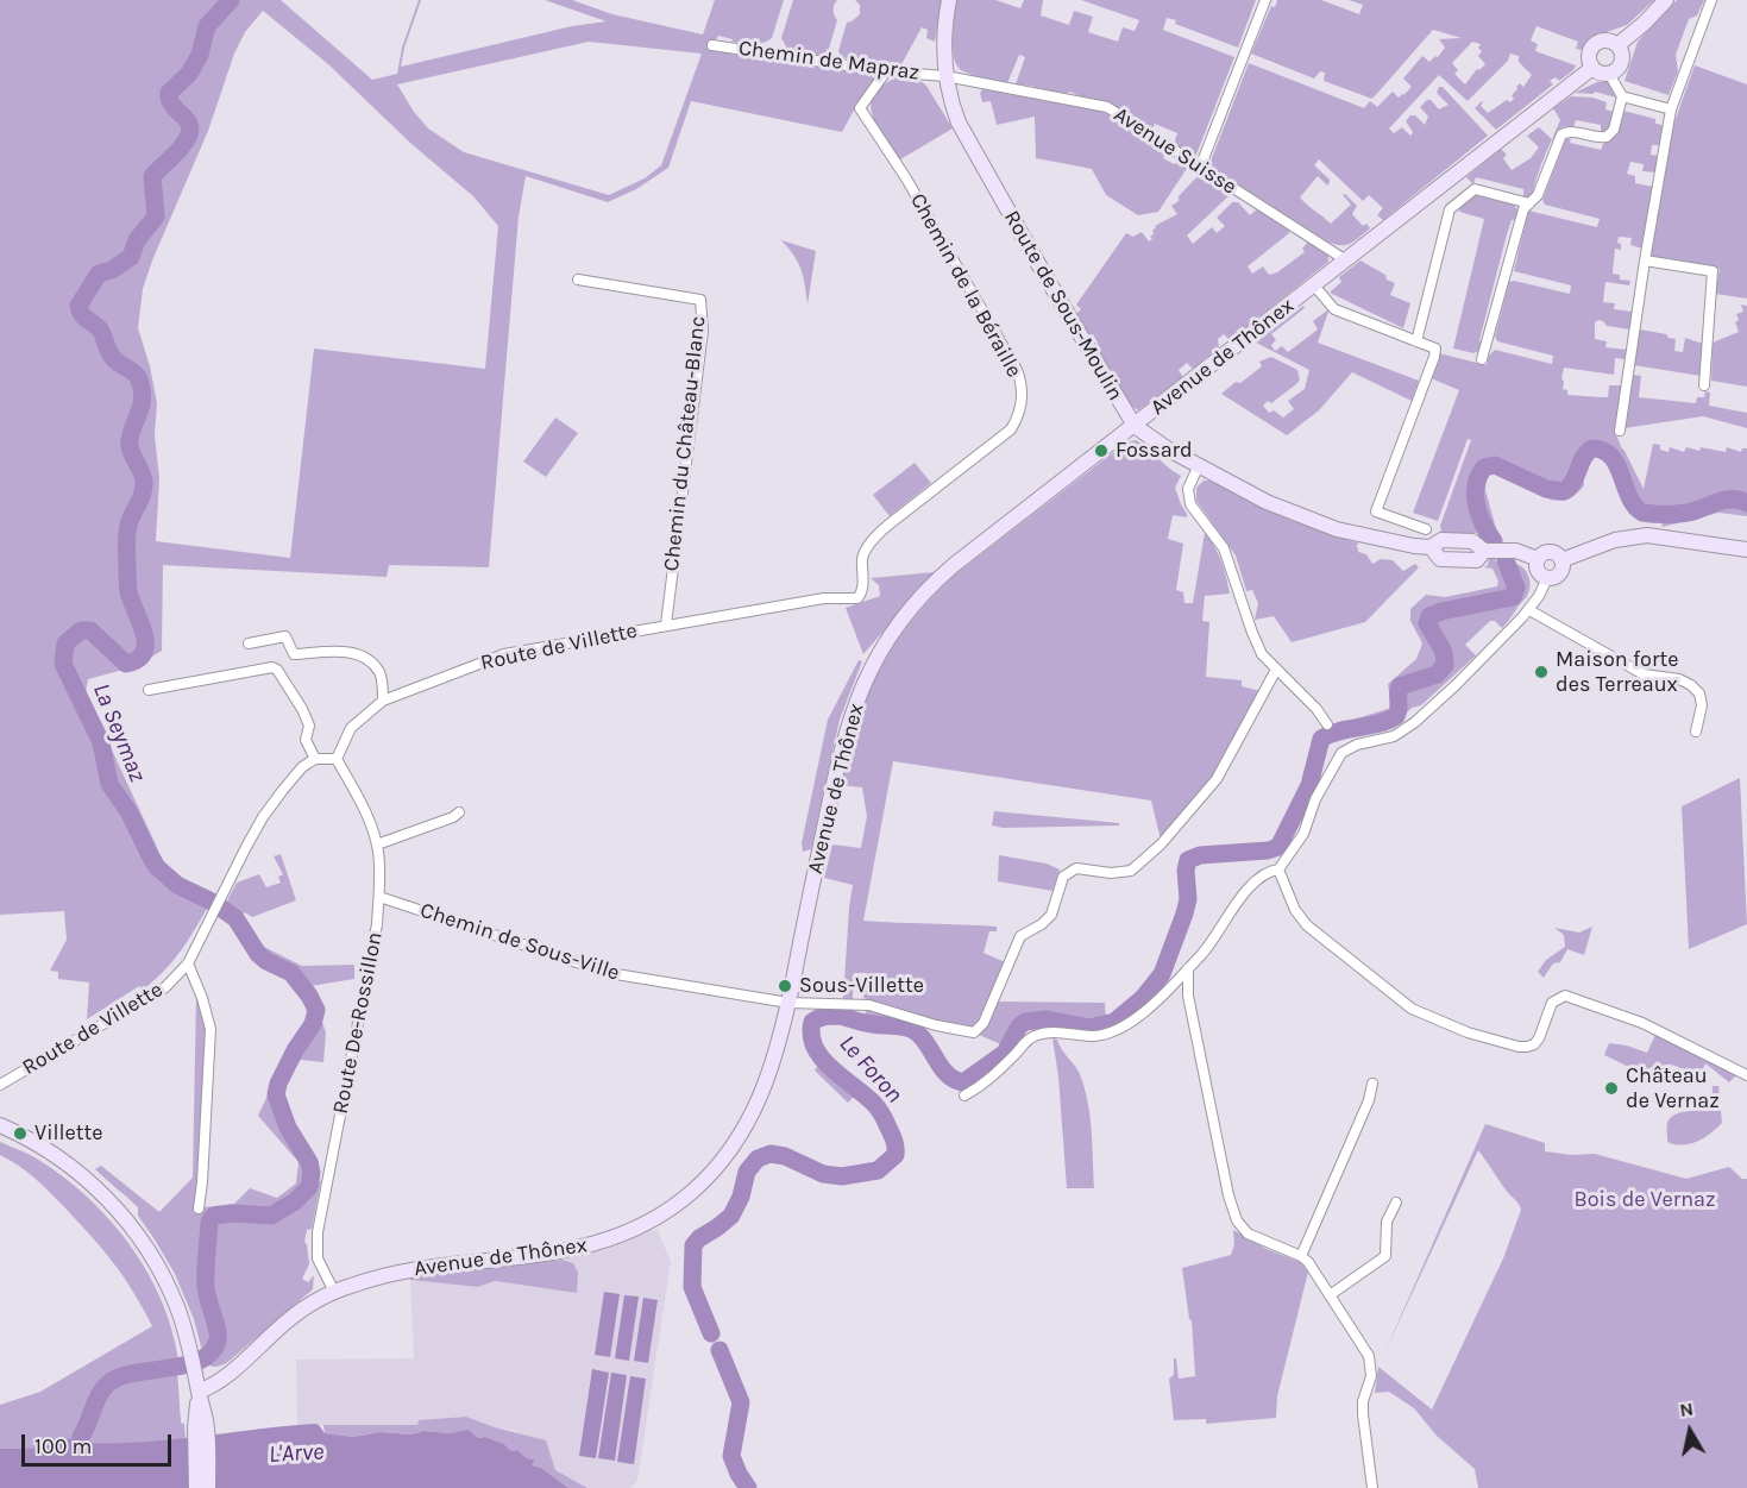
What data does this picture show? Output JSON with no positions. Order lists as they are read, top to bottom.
{
  "streets": {
    "main road": ["Route de Sous-Moulin", "Avenue de Thônex"],
    "street": [
      "Chemin de Mapraz",
      "Avenue Suisse",
      "Chemin de la Béraille",
      "Chemin du Château-Blanc",
      "Route de Villette",
      "Chemin de Sous-Ville",
      "Route De-Rossillon"
    ]
  },
  "crossings": [
    ["Chemin de Mapraz", "Avenue Suisse"],
    ["Chemin de Mapraz", "Chemin de la Béraille"],
    ["Chemin de Mapraz", "Route de Sous-Moulin"],
    ["Avenue Suisse", "Route de Sous-Moulin"],
    ["Avenue Suisse", "Avenue de Thônex"],
    ["Chemin de la Béraille", "Route de Villette"],
    ["Route de Sous-Moulin", "Avenue de Thônex"],
    ["Avenue de Thônex", "Chemin de Sous-Ville"],
    ["Avenue de Thônex", "Route De-Rossillon"],
    ["Chemin du Château-Blanc", "Route de Villette"],
    ["Route de Villette", "Route De-Rossillon"],
    ["Chemin de Sous-Ville", "Route De-Rossillon"]
  ],
  "water": ["La Seymaz", "Le Foron", "L'Arve"],
  "parks": ["Bois de Vernaz"],
  "places": [
    "Fossard",
    "Maison forte des Terreaux",
    "Sous-Villette",
    "Château de Vernaz",
    "Villette"
  ],
  "scale_bar": "100 m",
  "north": "top"
}
